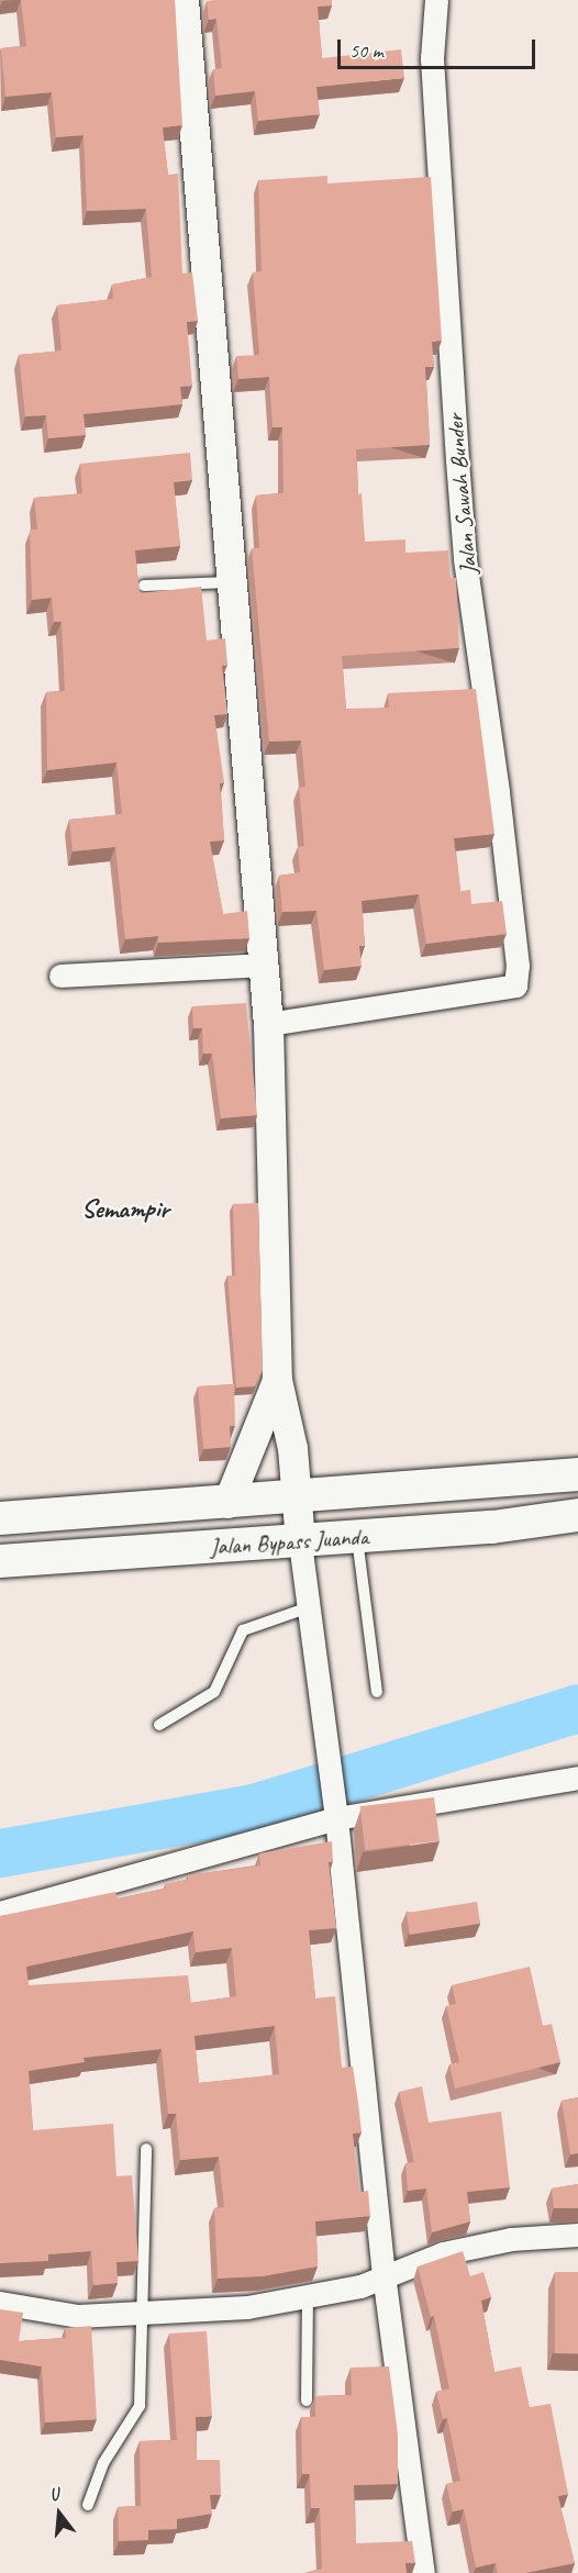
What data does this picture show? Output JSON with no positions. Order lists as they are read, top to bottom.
{
  "streets": {
    "main road": ["Jalan Bypass Juanda"],
    "street": ["Jalan Sawah Bunder"]
  },
  "districts": ["Semampir"],
  "scale_bar": "50 m",
  "north": "top"
}
